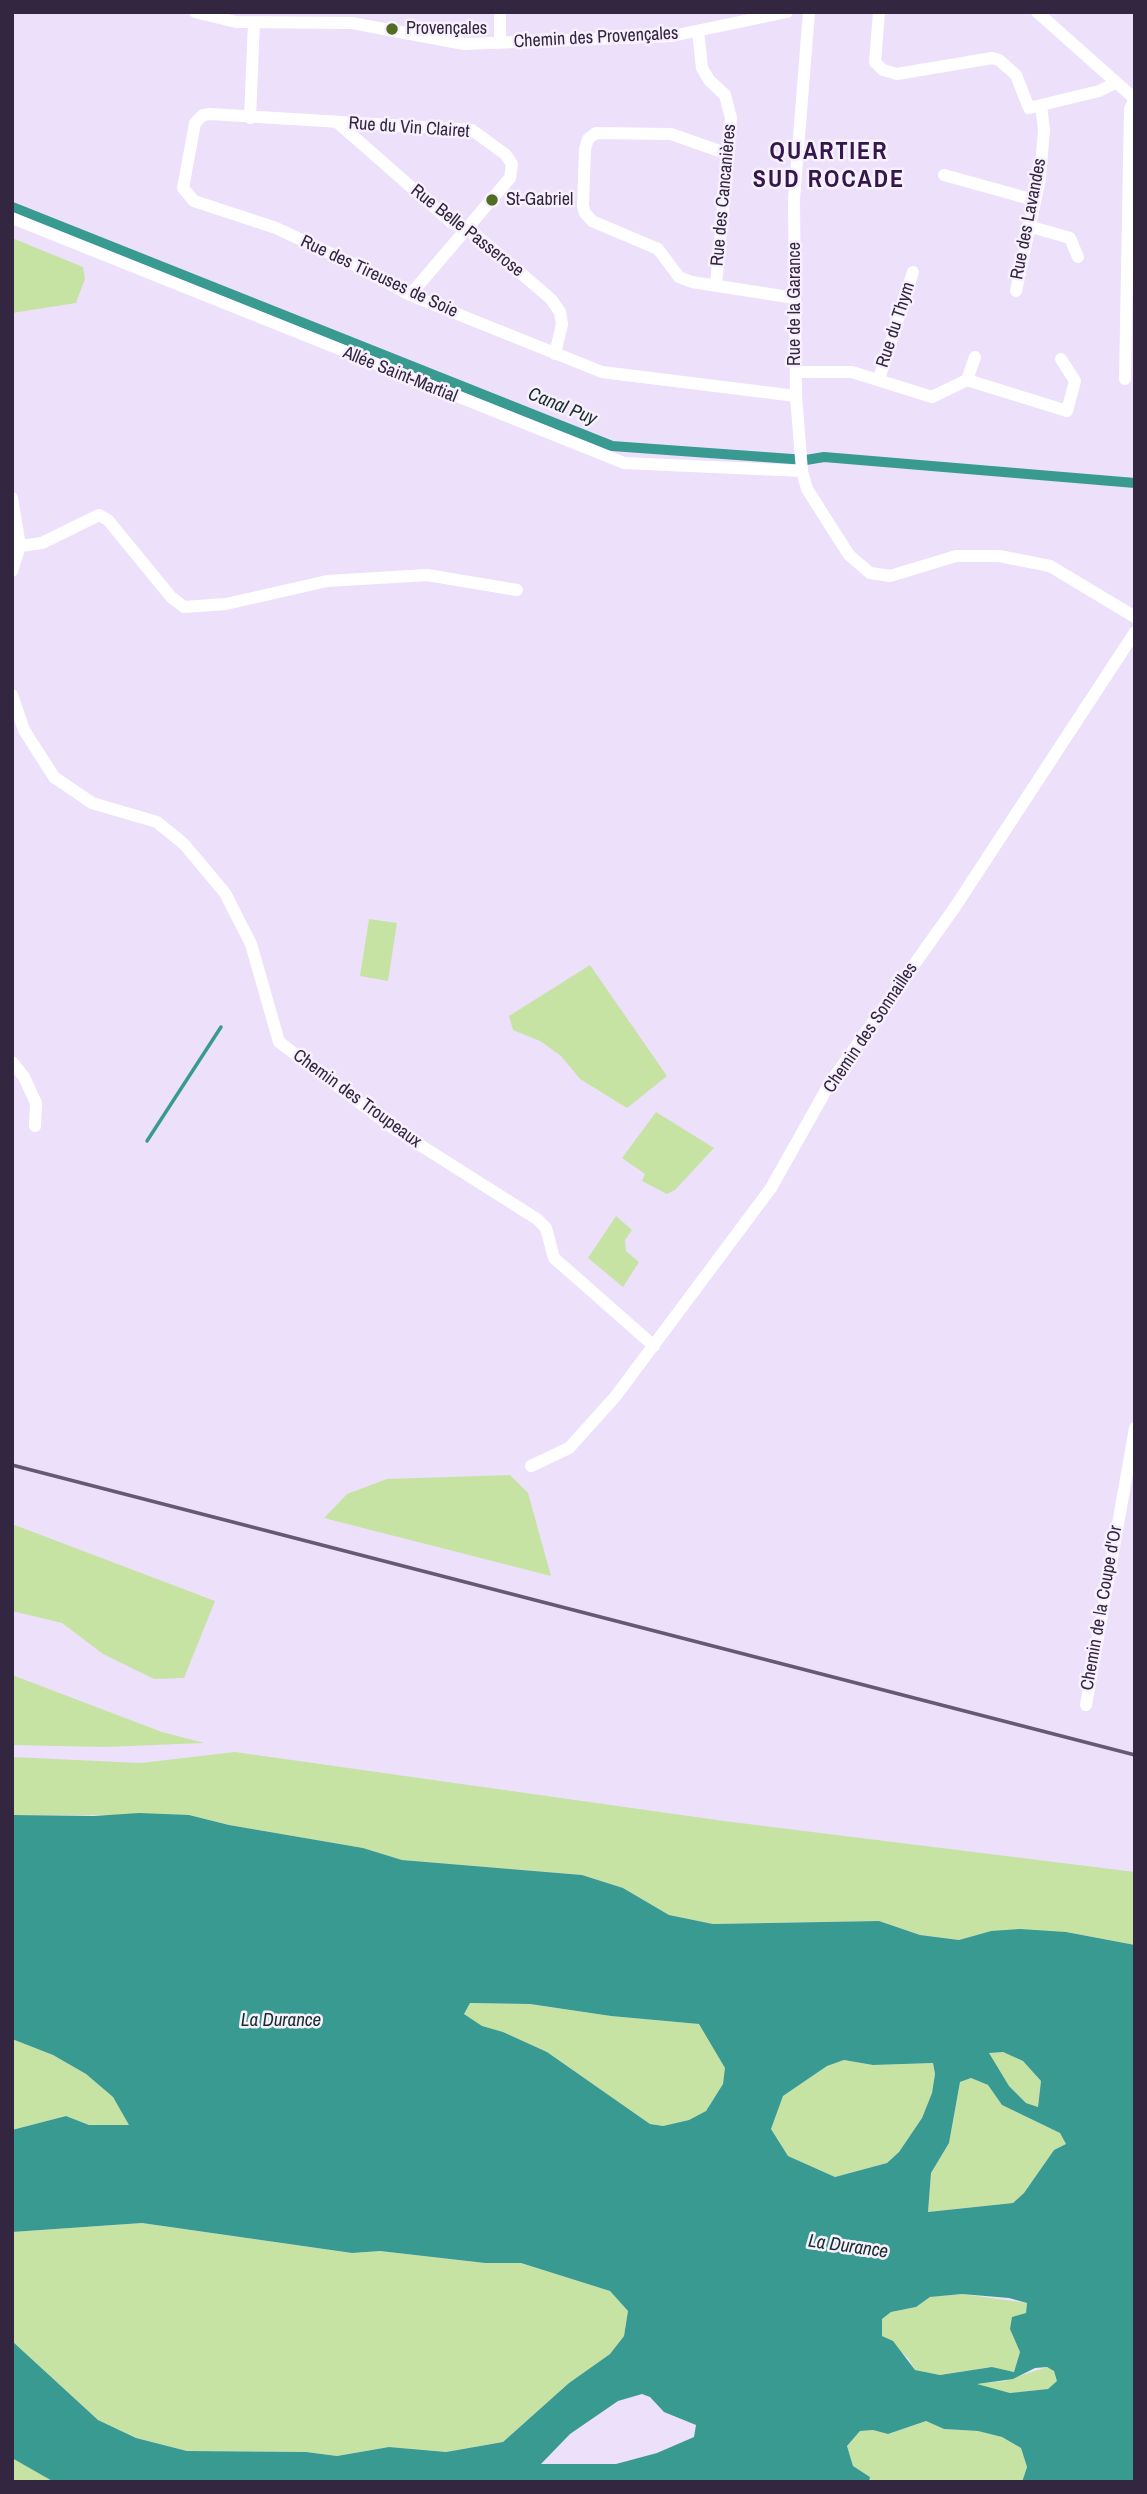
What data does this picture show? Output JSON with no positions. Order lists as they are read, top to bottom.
{
  "streets": {
    "street": [
      "Chemin des Provençales",
      "Rue du Vin Clairet",
      "Rue des Cancanières",
      "Rue des Lavandes",
      "Rue Belle Passerose",
      "Rue des Tireuses de Soie",
      "Rue de la Garance",
      "Rue du Thym",
      "Allée Saint-Martial",
      "Chemin des Sonnailles",
      "Chemin des Troupeaux",
      "Chemin de la Coupe d'Or"
    ]
  },
  "crossings": [
    ["Chemin des Provençales", "Rue des Cancanières"],
    ["Rue du Vin Clairet", "Rue Belle Passerose"],
    ["Rue du Vin Clairet", "Rue des Tireuses de Soie"],
    ["Rue Belle Passerose", "Rue des Tireuses de Soie"],
    ["Rue des Tireuses de Soie", "Rue de la Garance"],
    ["Rue de la Garance", "Allée Saint-Martial"],
    ["Chemin des Sonnailles", "Chemin des Troupeaux"]
  ],
  "districts": ["QUARTIER SUD ROCADE"],
  "water": ["Canal Puy", "La Durance"],
  "places": ["Provençales", "St-Gabriel"]
}
